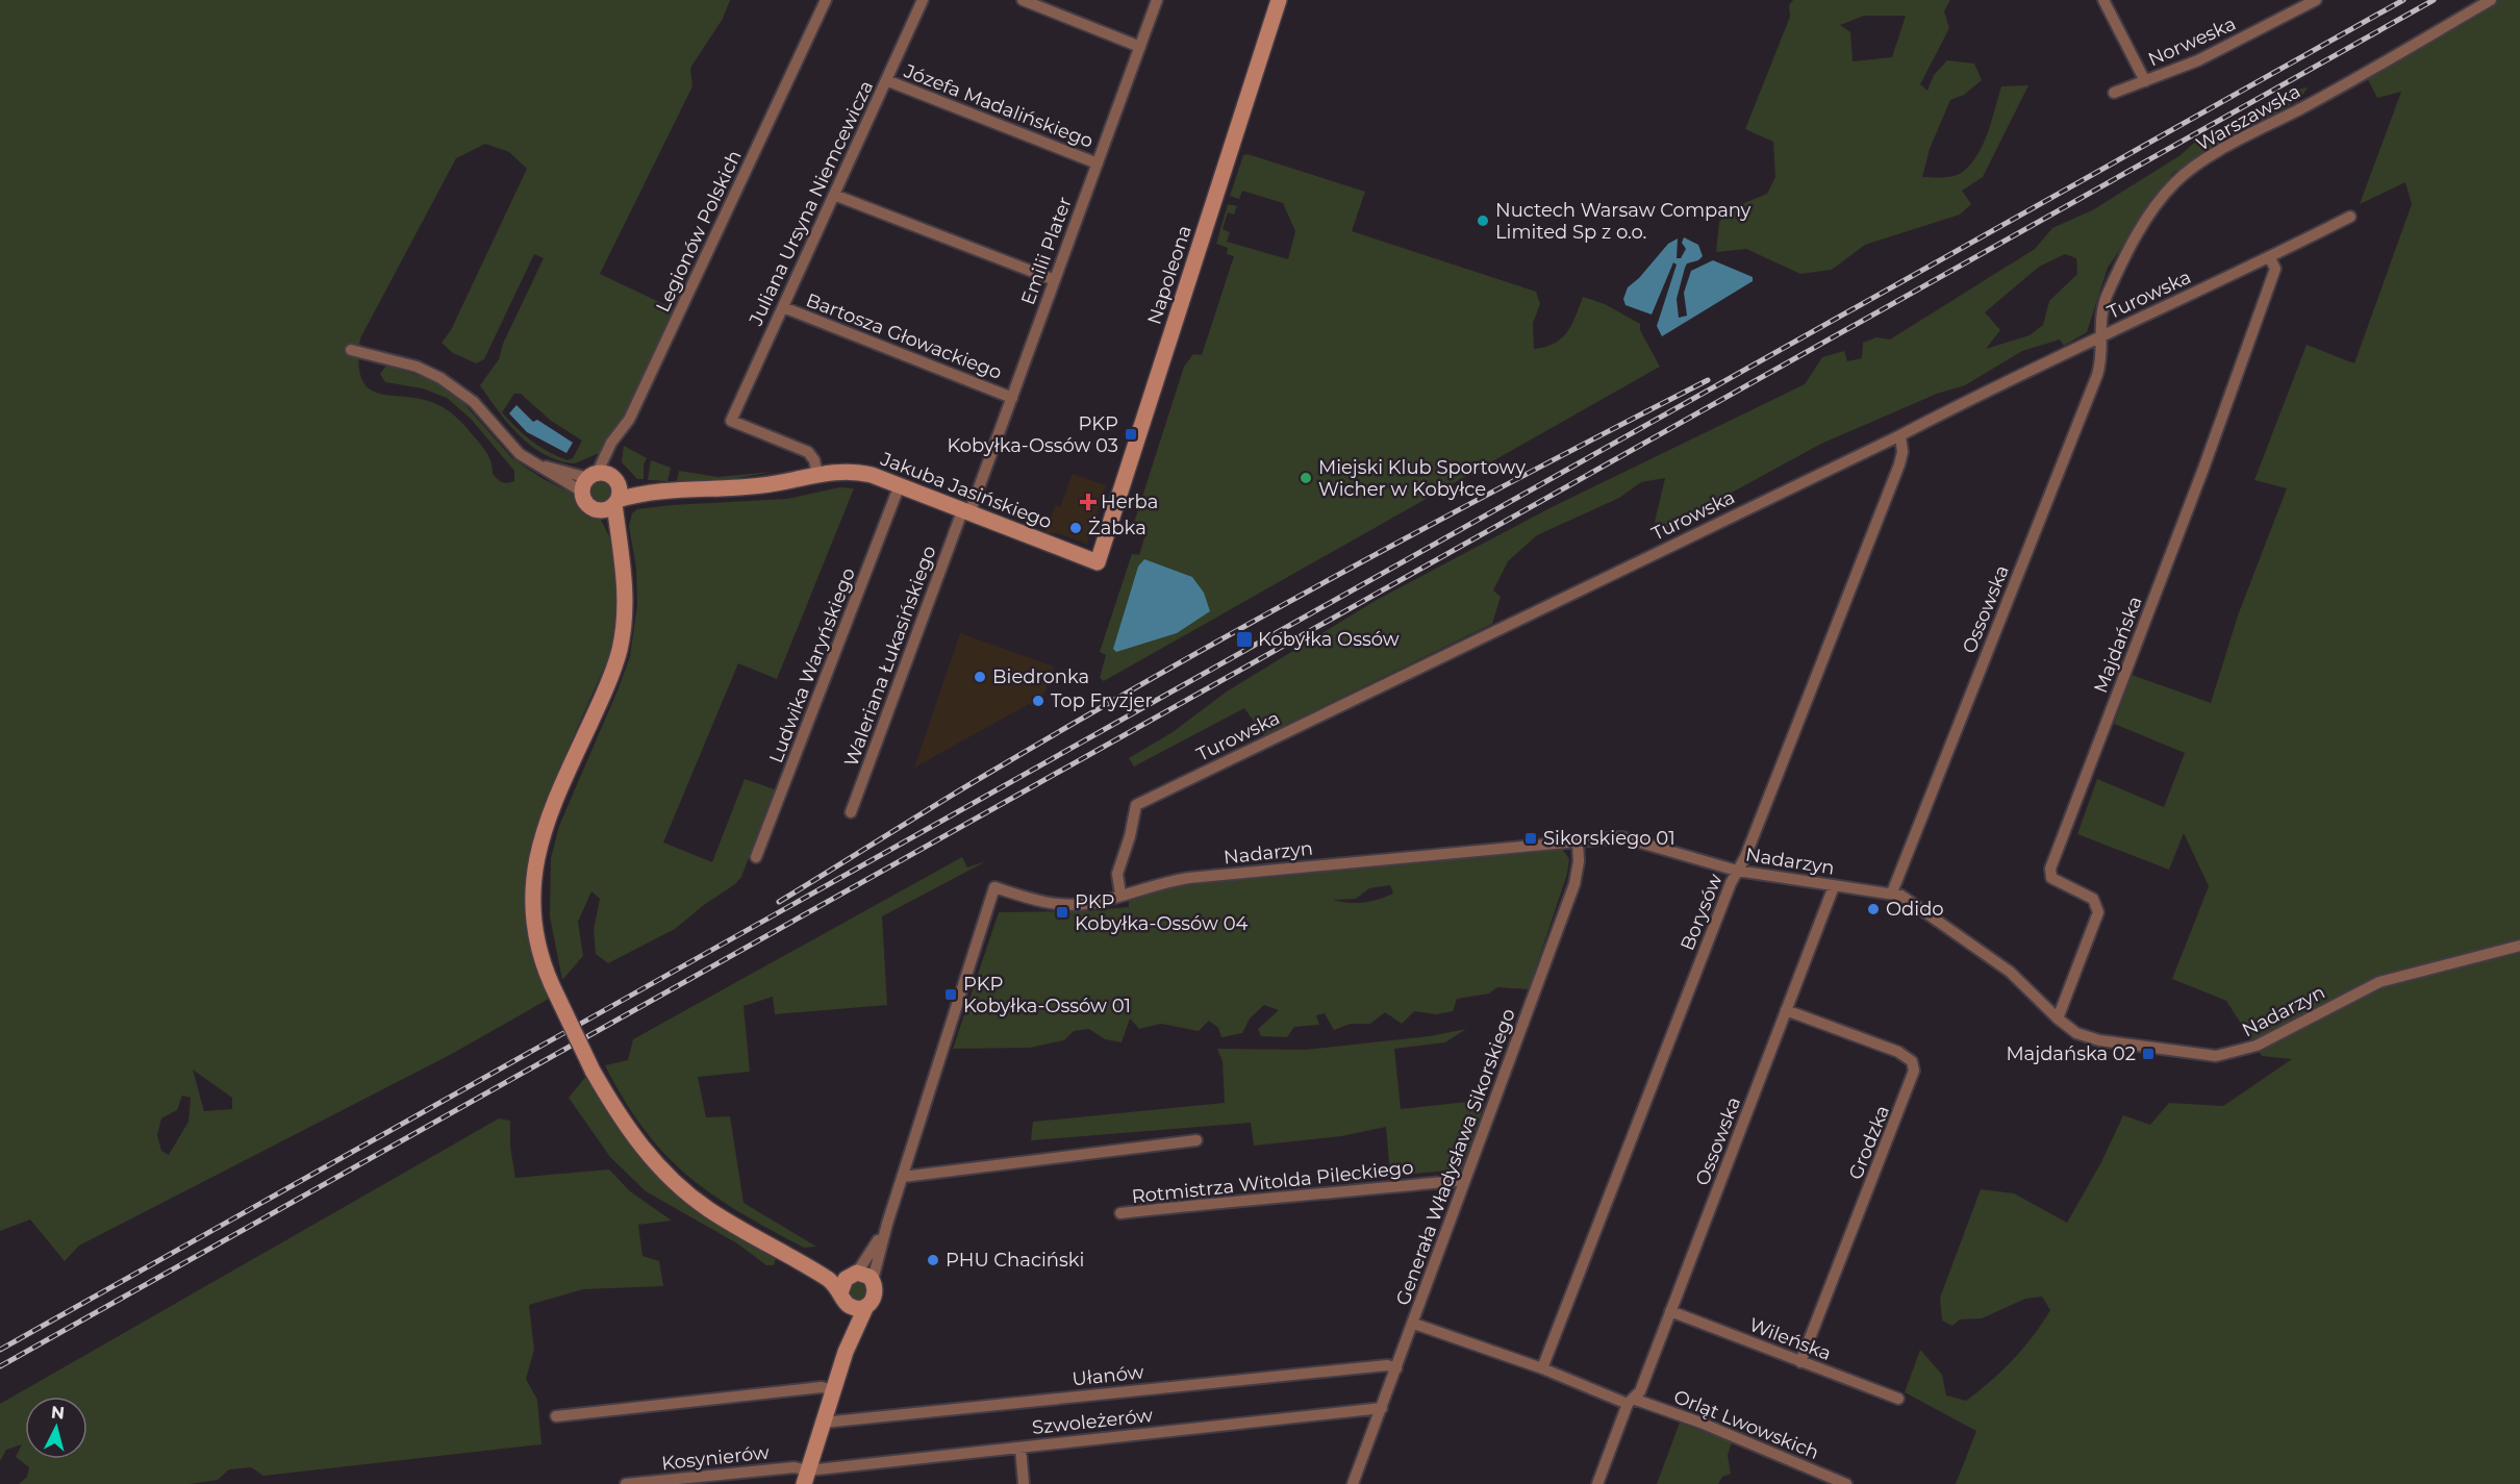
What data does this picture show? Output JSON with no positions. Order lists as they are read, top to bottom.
{
  "streets": {
    "street": [
      "Norweska",
      "Józefa Madalińskiego",
      "Warszawska",
      "Juliana Ursyna Niemcewicza",
      "Legionów Polskich",
      "Emilii Plater",
      "Napoleona",
      "Turowska",
      "Bartosza Głowackiego",
      "Jakuba Jasińskiego",
      "Ossowska",
      "Majdańska",
      "Waleriana Łukasińskiego",
      "Ludwika Waryńskiego",
      "Nadarzyn",
      "Borysów",
      "Grodzka",
      "Generała Władysława Sikorskiego",
      "Rotmistrza Witolda Pileckiego",
      "Wileńska",
      "Ułanów",
      "Szwoleżerów",
      "Orląt Lwowskich",
      "Kosynierów"
    ]
  },
  "crossings": [
    ["Józefa Madalińskiego", "Juliana Ursyna Niemcewicza"],
    ["Józefa Madalińskiego", "Emilii Plater"],
    ["Warszawska", "Turowska"],
    ["Warszawska", "Ossowska"],
    ["Juliana Ursyna Niemcewicza", "Bartosza Głowackiego"],
    ["Juliana Ursyna Niemcewicza", "Jakuba Jasińskiego"],
    ["Emilii Plater", "Bartosza Głowackiego"],
    ["Emilii Plater", "Jakuba Jasińskiego"],
    ["Emilii Plater", "Waleriana Łukasińskiego"],
    ["Napoleona", "Jakuba Jasińskiego"],
    ["Turowska", "Ossowska"],
    ["Turowska", "Majdańska"],
    ["Turowska", "Nadarzyn"],
    ["Turowska", "Borysów"],
    ["Jakuba Jasińskiego", "Waleriana Łukasińskiego"],
    ["Jakuba Jasińskiego", "Ludwika Waryńskiego"],
    ["Ossowska", "Nadarzyn"],
    ["Ossowska", "Grodzka"],
    ["Ossowska", "Wileńska"],
    ["Ossowska", "Orląt Lwowskich"],
    ["Majdańska", "Nadarzyn"],
    ["Nadarzyn", "Borysów"],
    ["Nadarzyn", "Generała Władysława Sikorskiego"],
    ["Borysów", "Orląt Lwowskich"],
    ["Grodzka", "Wileńska"],
    ["Generała Władysława Sikorskiego", "Rotmistrza Witolda Pileckiego"],
    ["Generała Władysława Sikorskiego", "Ułanów"],
    ["Generała Władysława Sikorskiego", "Szwoleżerów"],
    ["Generała Władysława Sikorskiego", "Orląt Lwowskich"],
    ["Szwoleżerów", "Kosynierów"]
  ],
  "places": {
    "other": [
      "Nuctech Warsaw Company Limited Sp z o.o.",
      "Miejski Klub Sportowy Wicher w Kobyłce",
      "Żabka",
      "Biedronka",
      "Top Fryzjer",
      "Odido",
      "PHU Chaciński"
    ],
    "transit": [
      "PKP Kobyłka-Ossów 03",
      "Kobyłka Ossów",
      "Sikorskiego 01",
      "PKP Kobyłka-Ossów 04",
      "PKP Kobyłka-Ossów 01",
      "Majdańska 02"
    ],
    "health": ["Herba"]
  },
  "north": "top"
}
